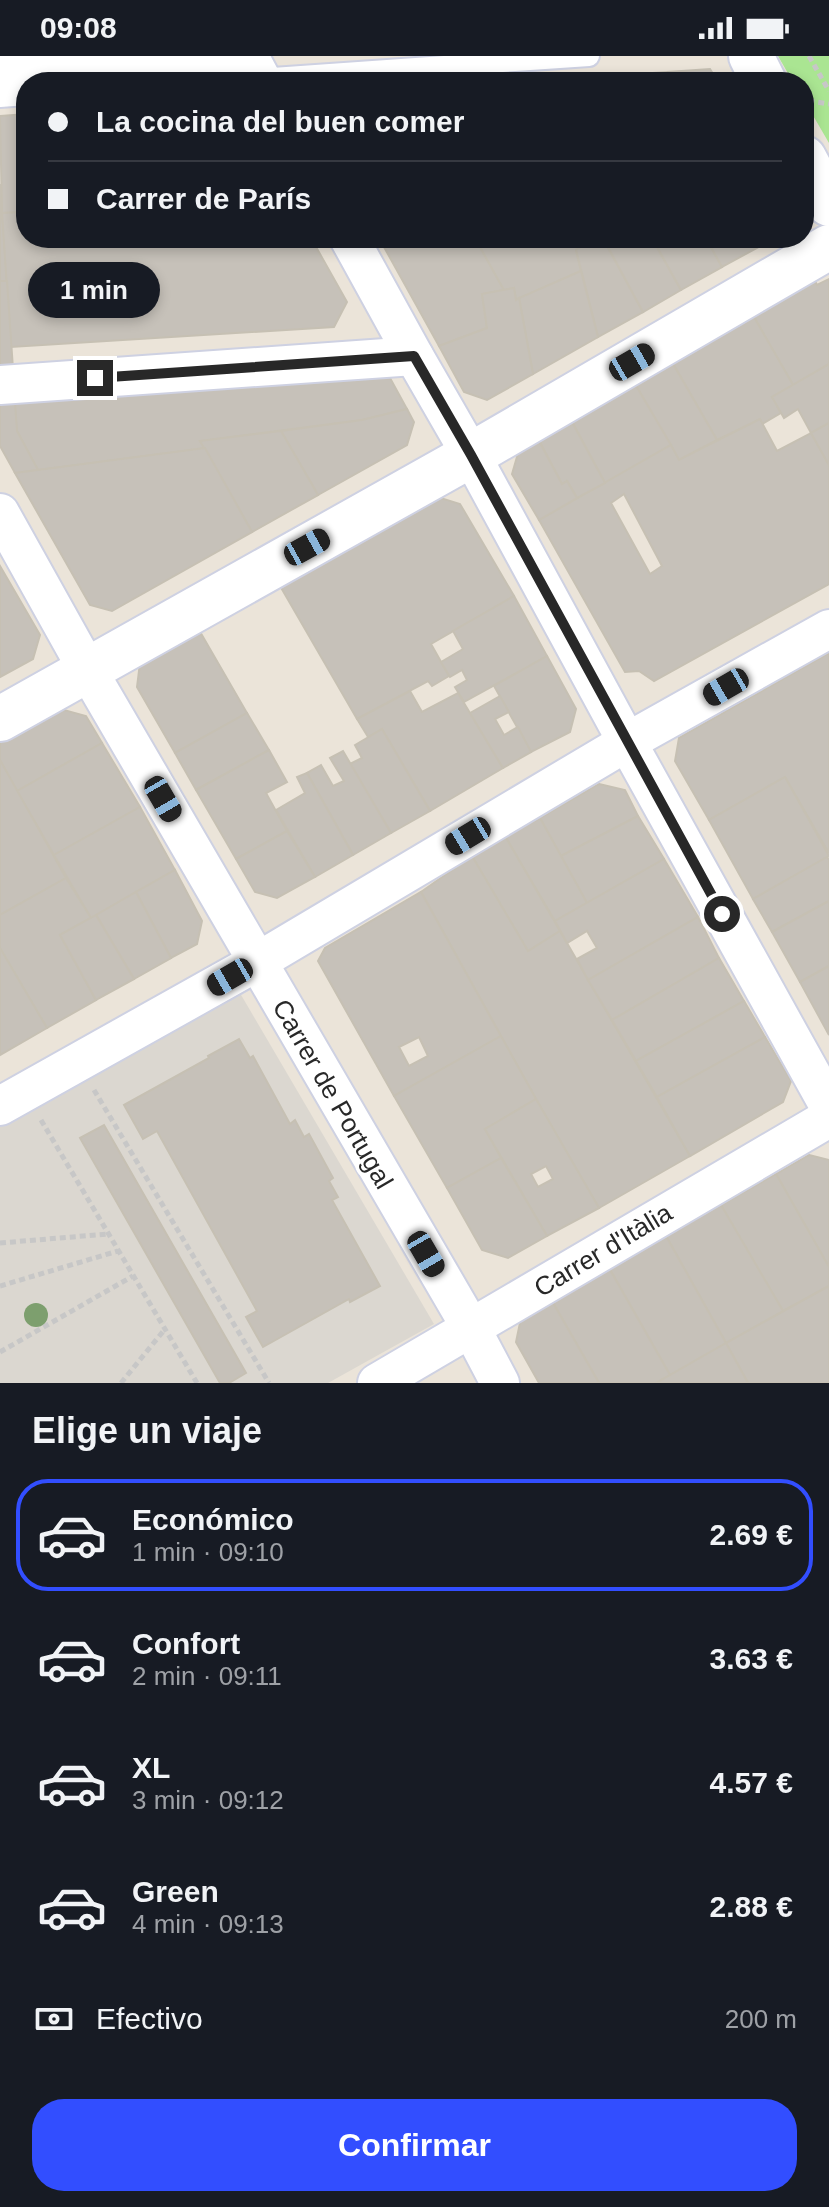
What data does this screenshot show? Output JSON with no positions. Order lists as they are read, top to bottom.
{
  "streets": {
    "street": ["Carrer de Portugal", "Carrer d'Itàlia"]
  },
  "crossings": [
    ["Carrer de Portugal", "Carrer d'Itàlia"]
  ],
  "page": {
    "status": "09:08",
    "banner": ["La cocina del buen comer", "Carrer de París"],
    "bubble": "1 min",
    "heading": "Elige un viaje",
    "list": [
      {
        "name": "Económico",
        "note": "1 min · 09:10",
        "value": "2.69 €"
      },
      {
        "name": "Confort",
        "note": "2 min · 09:11",
        "value": "3.63 €"
      },
      {
        "name": "XL",
        "note": "3 min · 09:12",
        "value": "4.57 €"
      },
      {
        "name": "Green",
        "note": "4 min · 09:13",
        "value": "2.88 €"
      }
    ],
    "pay": ["Efectivo", "200 m"],
    "buttons": "Confirmar"
  }
}
